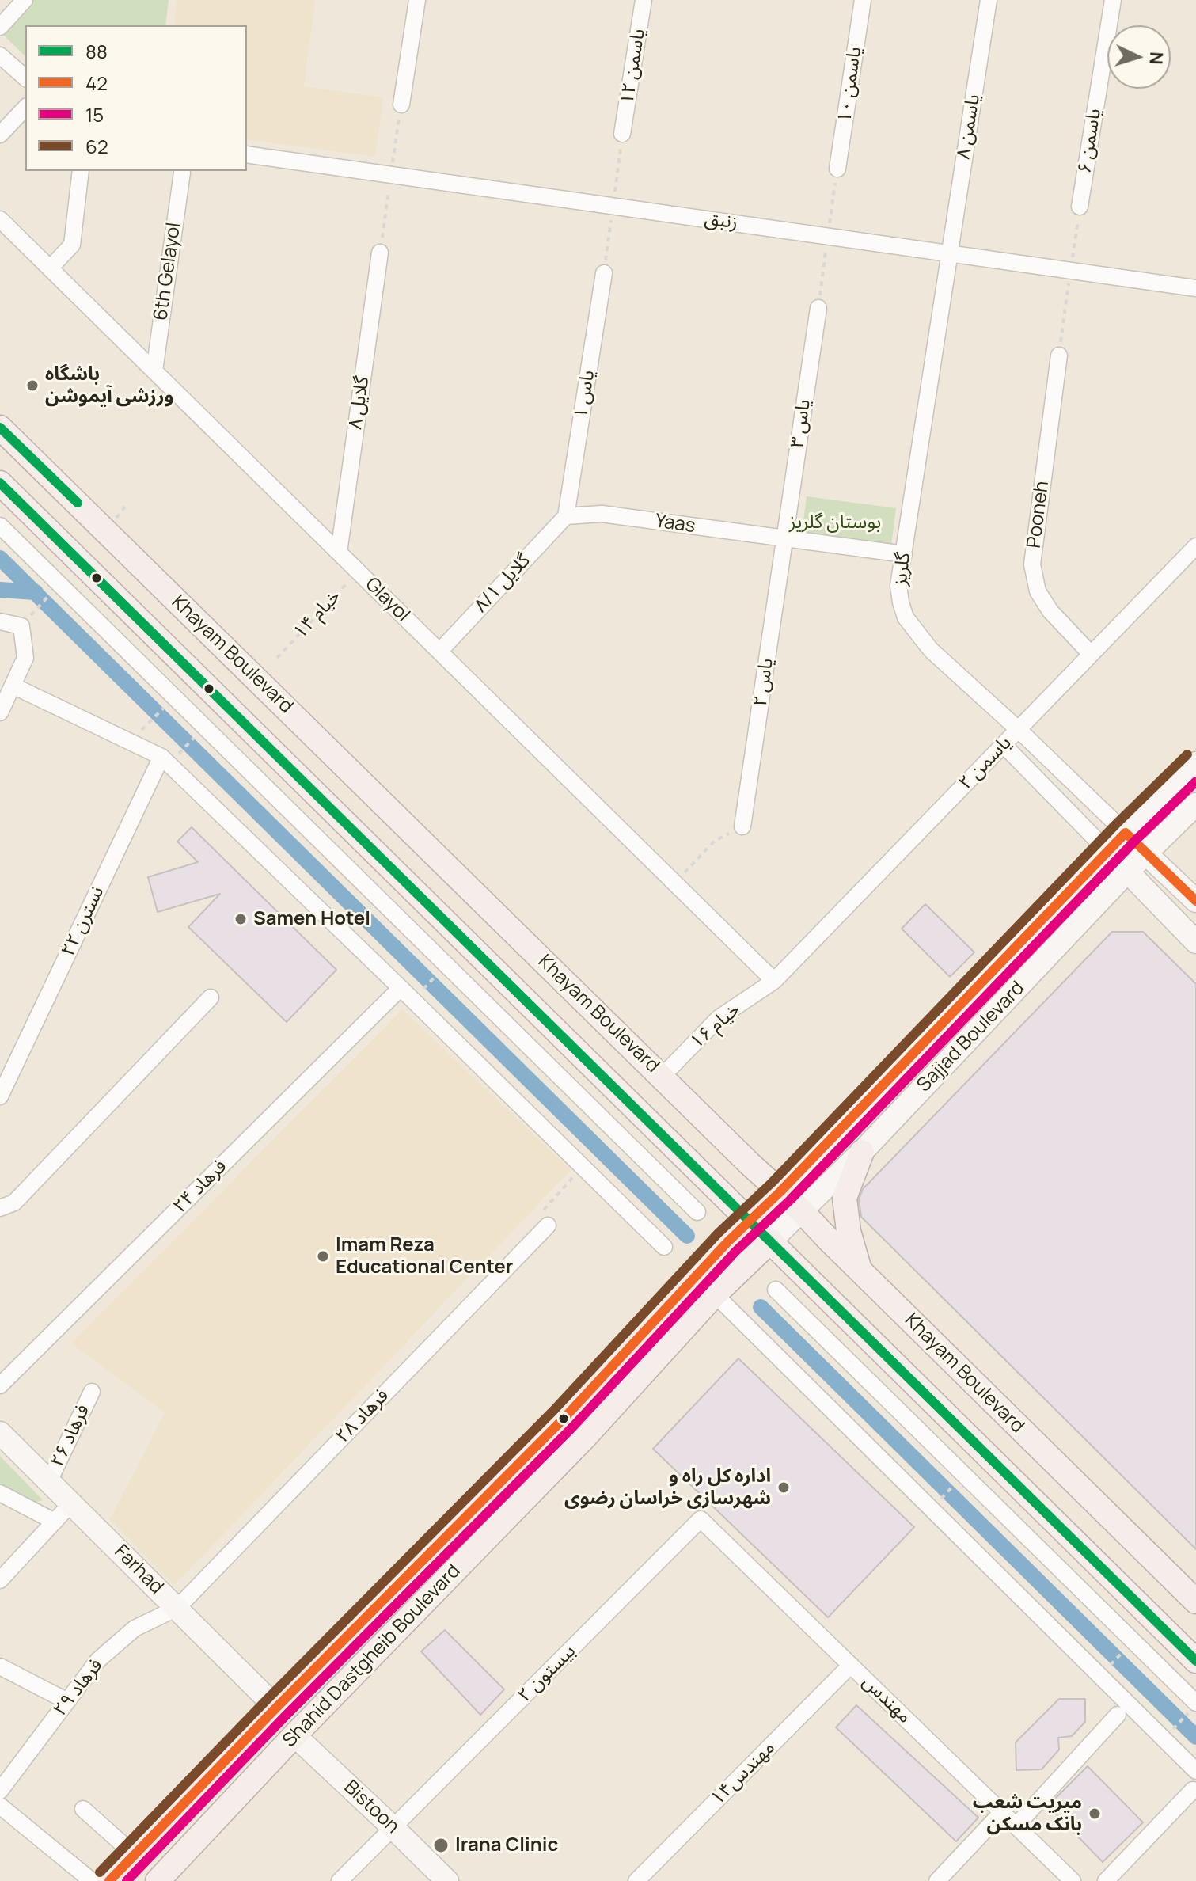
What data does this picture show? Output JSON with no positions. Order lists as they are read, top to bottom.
{
  "streets": {
    "main road": [
      "Khayam Boulevard",
      "Sajjad Boulevard",
      "Farhad",
      "Shahid Dastgheib Boulevard",
      "Bistoon"
    ],
    "street": [
      "یاسمن ۱۲",
      "یاسمن ۱۰",
      "یاسمن ۸",
      "یاسمن ۶",
      "زنبق",
      "6th Gelayol",
      "یاس ۱",
      "گلایل ۸",
      "یاس ۳",
      "Pooneh",
      "Yaas",
      "گلریز",
      "گلایل ۸/۱",
      "Glayol",
      "یاس ۲",
      "یاسمن ۲",
      "نسترن ۲۲",
      "خیام ۱۶",
      "فرهاد ۲۴",
      "فرهاد ۲۸",
      "فرهاد ۲۶",
      "بیستون ۲",
      "فرهاد ۲۹",
      "مهندس",
      "مهندس۱۴"
    ],
    "path": ["خیام ۱۴"]
  },
  "crossings": [
    ["یاسمن ۸", "زنبق"],
    ["یاسمن ۸", "گلریز"],
    ["زنبق", "گلریز"],
    ["6th Gelayol", "Glayol"],
    ["یاس ۱", "Yaas"],
    ["یاس ۱", "گلایل ۸/۱"],
    ["گلایل ۸", "Glayol"],
    ["یاس ۳", "Yaas"],
    ["یاس ۳", "یاس ۲"],
    ["Pooneh", "یاسمن ۲"],
    ["Yaas", "گلریز"],
    ["Yaas", "گلایل ۸/۱"],
    ["Yaas", "یاس ۲"],
    ["گلریز", "یاسمن ۲"],
    ["گلریز", "Sajjad Boulevard"],
    ["گلایل ۸/۱", "Glayol"],
    ["Glayol", "خیام ۱۴"],
    ["Glayol", "یاسمن ۲"],
    ["Glayol", "خیام ۱۶"],
    ["Khayam Boulevard", "خیام ۱۶"],
    ["Khayam Boulevard", "Sajjad Boulevard"],
    ["Khayam Boulevard", "Shahid Dastgheib Boulevard"],
    ["یاسمن ۲", "خیام ۱۶"],
    ["Sajjad Boulevard", "Shahid Dastgheib Boulevard"],
    ["فرهاد ۲۸", "Farhad"],
    ["فرهاد ۲۸", "فرهاد ۲۹"],
    ["فرهاد ۲۶", "Farhad"],
    ["Farhad", "Shahid Dastgheib Boulevard"],
    ["Farhad", "فرهاد ۲۹"],
    ["Shahid Dastgheib Boulevard", "Bistoon"],
    ["بیستون ۲", "مهندس"],
    ["بیستون ۲", "Bistoon"],
    ["مهندس", "مهندس۱۴"]
  ],
  "parks": ["بوستان گلریز"],
  "places": [
    "باشگاه ورزشی آیموشن",
    "Samen Hotel",
    "Imam Reza Educational Center",
    "اداره کل راه و شهرسازی خراسان رضوی",
    "میریت شعب بانک مسکن",
    "Irana Clinic"
  ],
  "lines": [
    "transit line 88",
    "transit line 62",
    "transit line 15",
    "transit line 42"
  ],
  "legend": [
    "88",
    "42",
    "15",
    "62"
  ],
  "north": "right"
}
